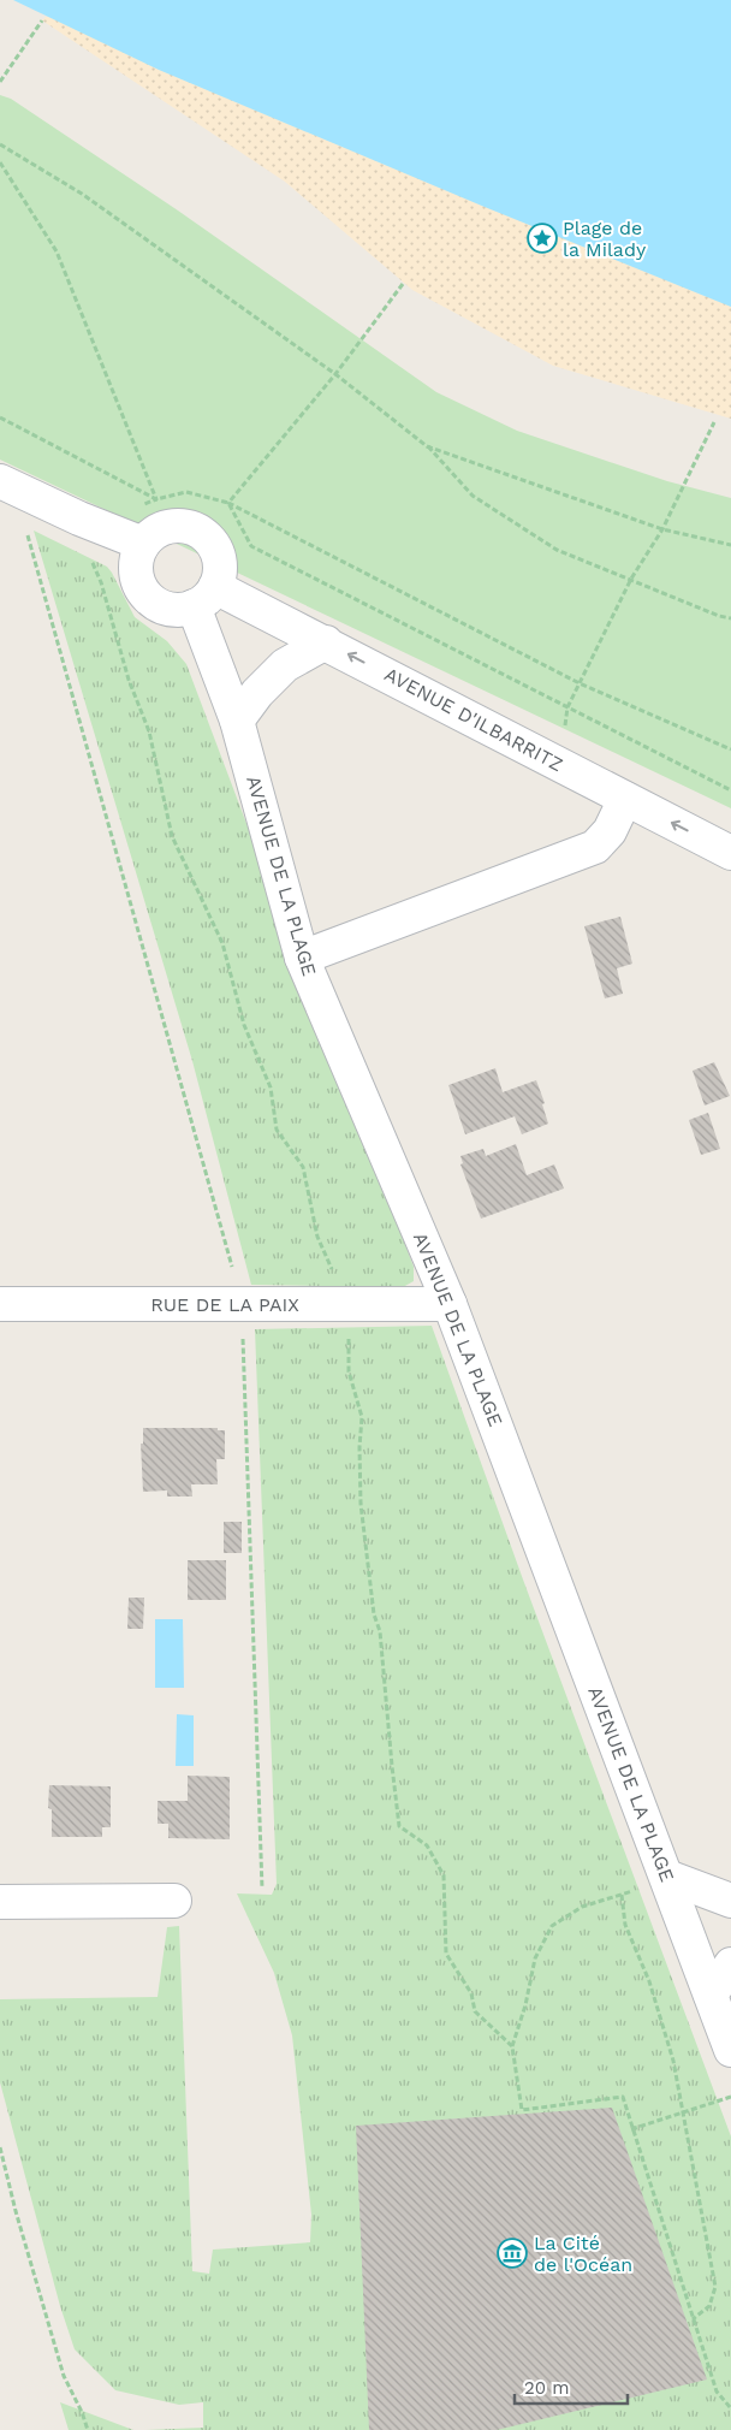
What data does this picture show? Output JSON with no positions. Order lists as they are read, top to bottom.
{
  "streets": {
    "street": ["AVENUE D'ILBARRITZ", "AVENUE DE LA PLAGE", "RUE DE LA PAIX"]
  },
  "crossings": [
    ["AVENUE D'ILBARRITZ", "AVENUE DE LA PLAGE"],
    ["AVENUE DE LA PLAGE", "RUE DE LA PAIX"]
  ],
  "one_way": ["AVENUE D'ILBARRITZ"],
  "places": {
    "place": ["Plage de la Milady"],
    "museum": ["La Cité de l'Océan"]
  },
  "scale_bar": "20 m"
}
